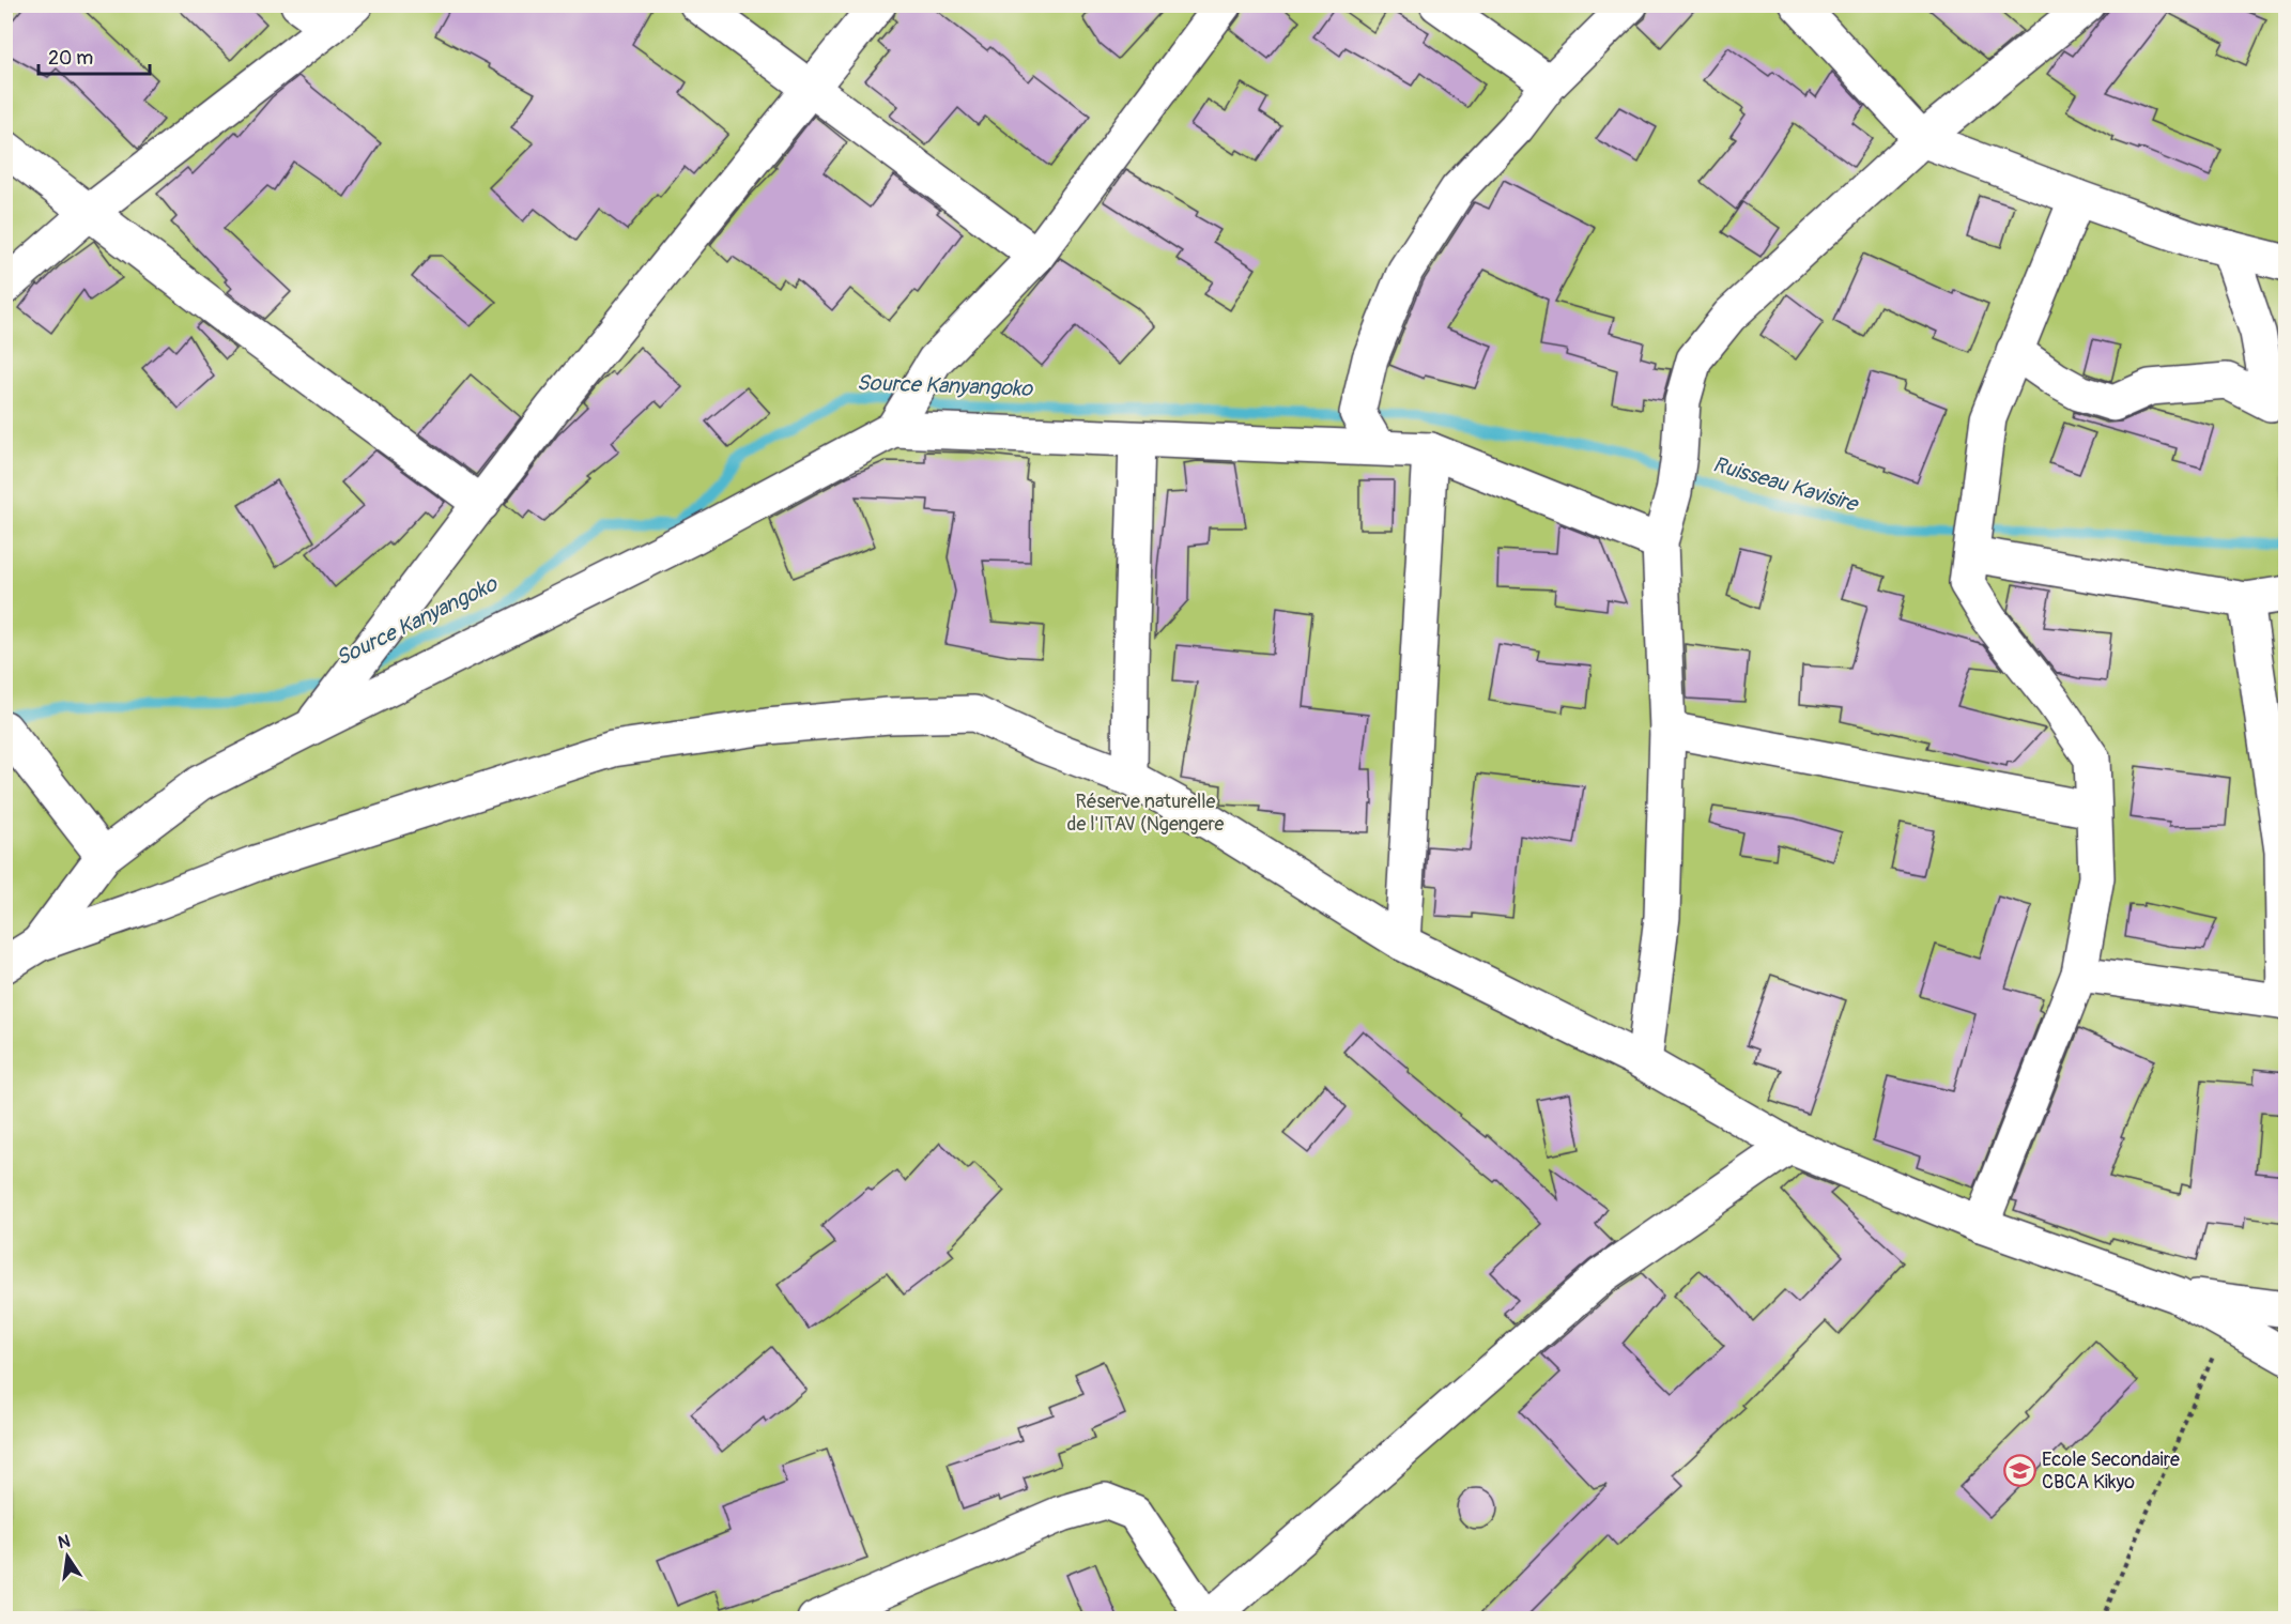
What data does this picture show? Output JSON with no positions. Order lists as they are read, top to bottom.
{
  "water": ["Source Kanyangoko", "Ruisseau Kavisire"],
  "parks": ["Réserve naturelle de l'ITAV (Ngengere"],
  "places": {
    "school or university": ["Ecole Secondaire CBCA Kikyo"]
  },
  "scale_bar": "20 m",
  "north": "top"
}
